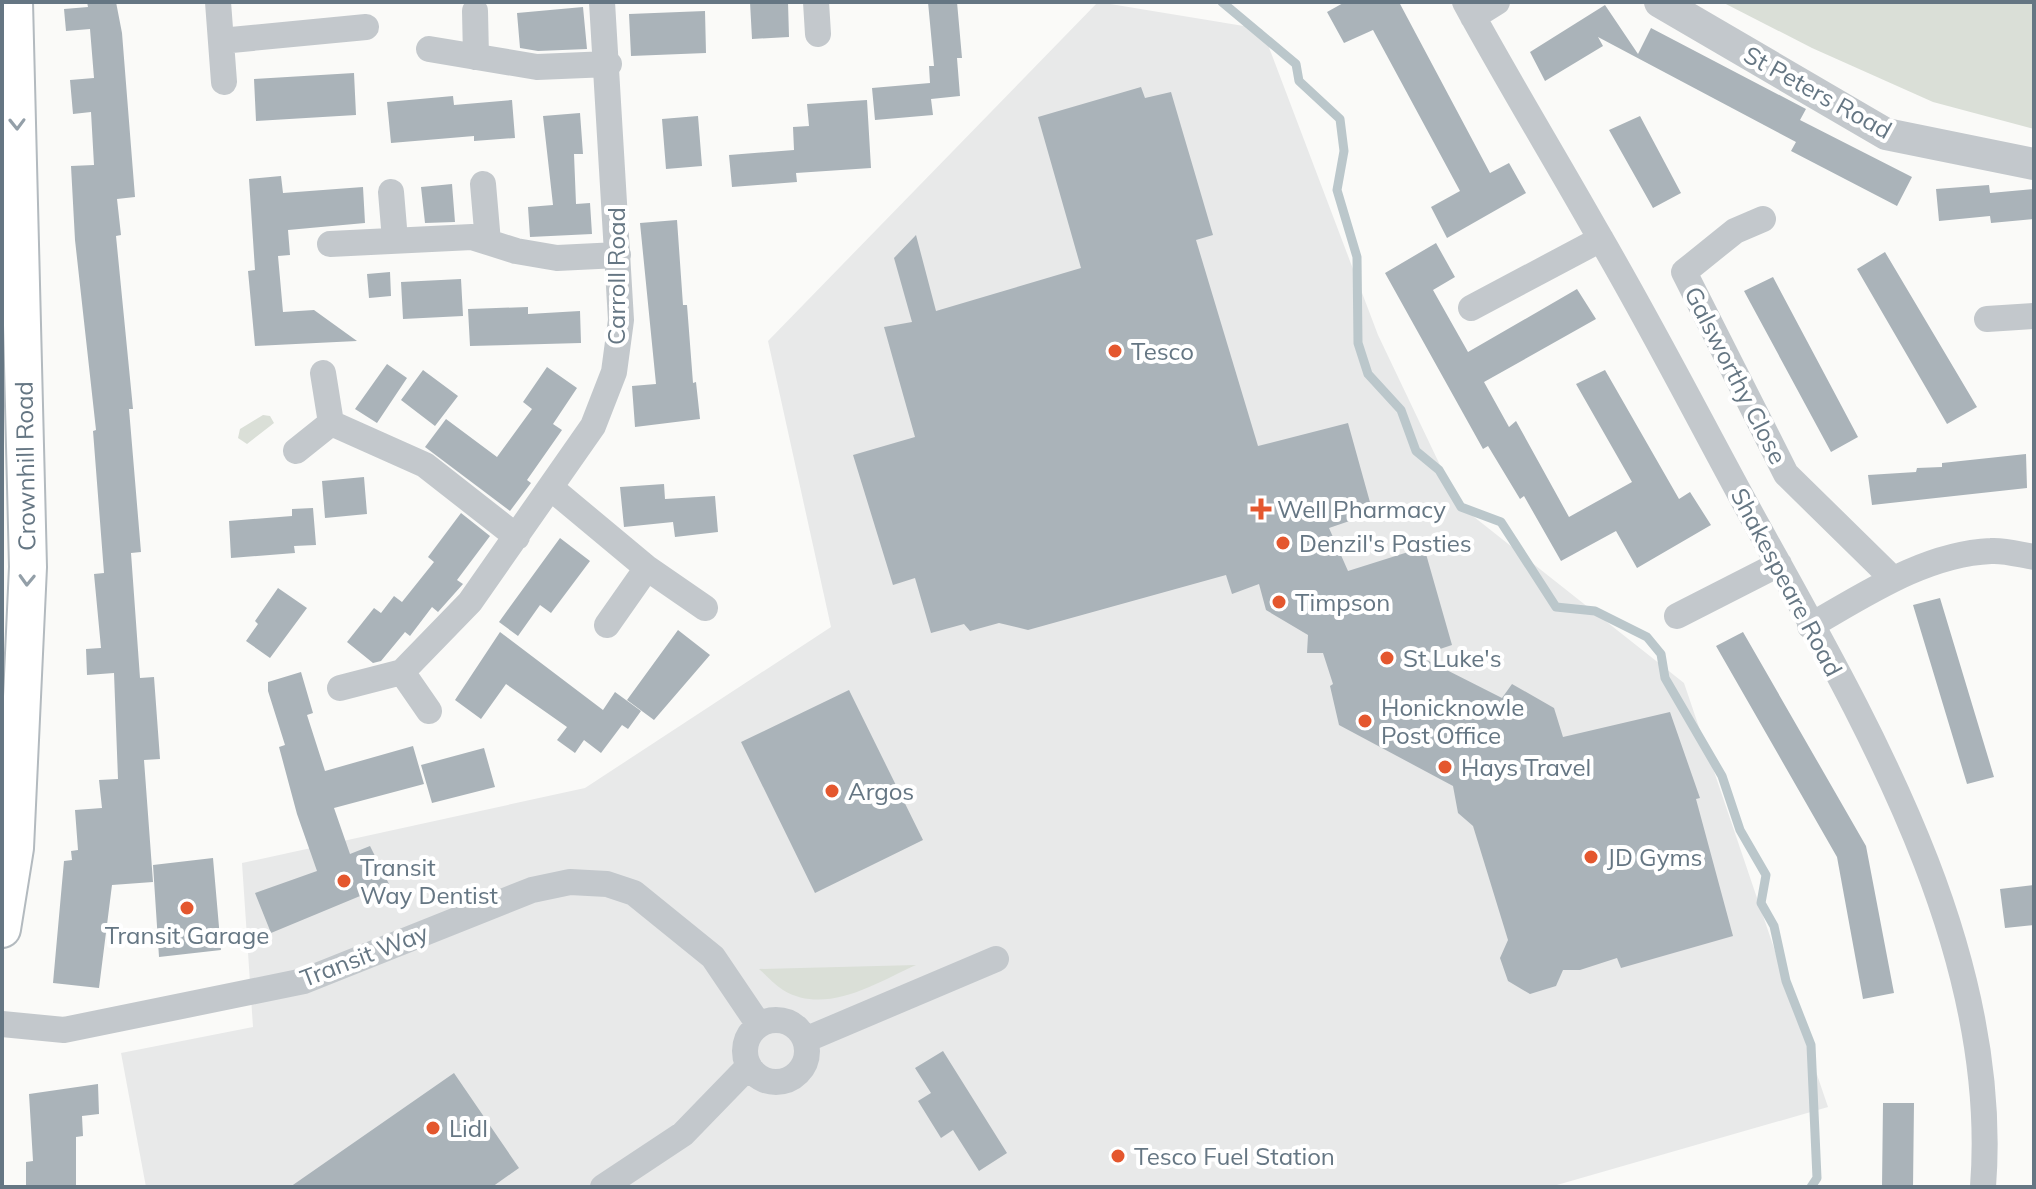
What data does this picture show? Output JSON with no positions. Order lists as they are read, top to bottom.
{
  "streets": {
    "main road": ["Crownhill Road"],
    "street": [
      "St Peters Road",
      "Carroll Road",
      "Galsworthy Close",
      "Shakespeare Road",
      "Transit Way"
    ]
  },
  "one_way": ["Crownhill Road"],
  "places": {
    "other": [
      "Tesco",
      "Denzil's Pasties",
      "Timpson",
      "St Luke's",
      "Honicknowle Post Office",
      "Hays Travel",
      "Argos",
      "JD Gyms",
      "Transit Way Dentist",
      "Transit Garage",
      "Lidl",
      "Tesco Fuel Station"
    ],
    "health": ["Well Pharmacy"]
  }
}
